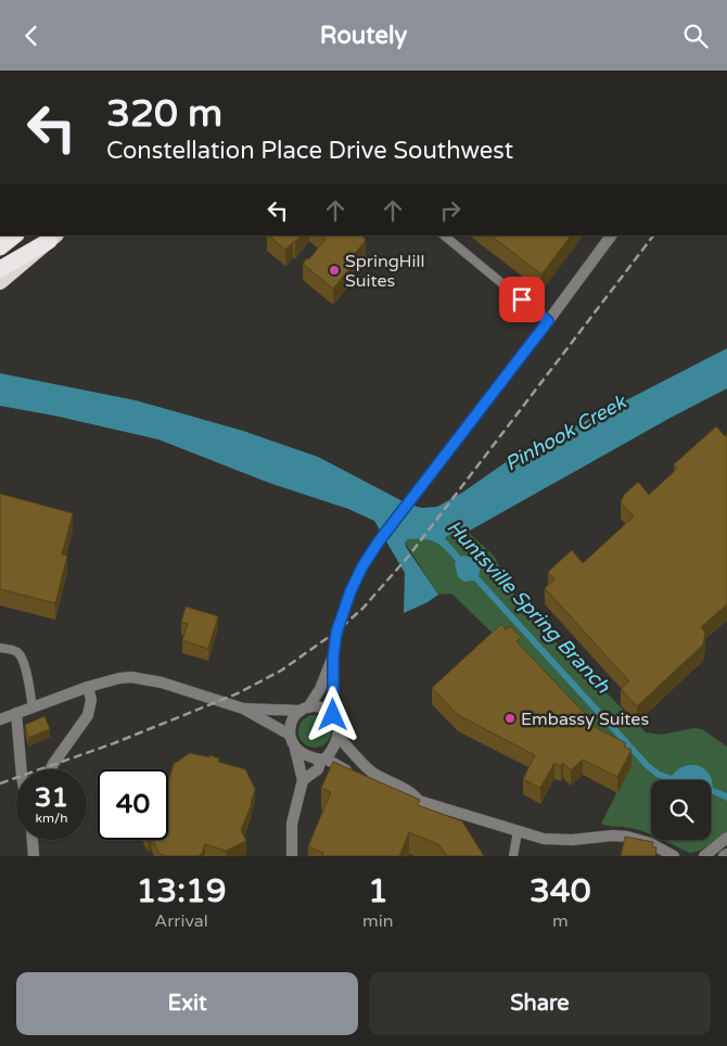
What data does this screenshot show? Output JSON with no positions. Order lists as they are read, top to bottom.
{
  "water": ["Pinhook Creek", "Huntsville Spring Branch"],
  "places": ["SpringHill Suites", "Embassy Suites"],
  "page": {
    "header": "Routely",
    "turn": ["320 m", "Constellation Place Drive Southwest"],
    "speed": "31 km/h",
    "limit": "40",
    "eta": [
      "13:19",
      "Arrival",
      "1",
      "min",
      "340",
      "m"
    ],
    "buttons": ["Exit", "Share"]
  }
}
